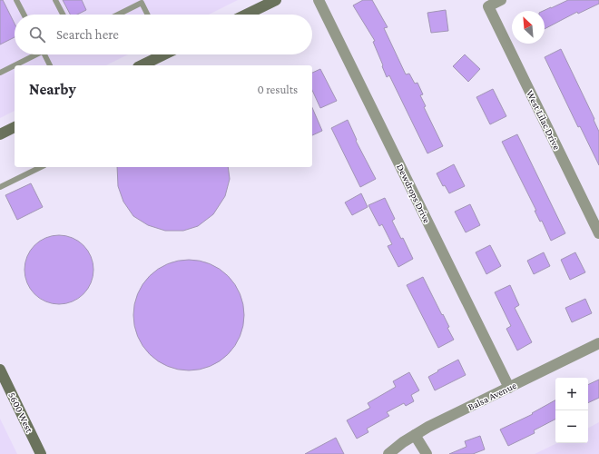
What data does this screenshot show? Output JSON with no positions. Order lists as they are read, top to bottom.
{
  "streets": {
    "main road": ["5600 West"],
    "street": ["West Lilac Drive", "Dewdrops Drive", "Balsa Avenue"]
  },
  "crossings": [
    ["Dewdrops Drive", "Balsa Avenue"]
  ],
  "north": "top left",
  "page": {
    "search": "Search here",
    "heading": ["Nearby", "0 results"],
    "map_buttons": ["+", "−"]
  }
}
